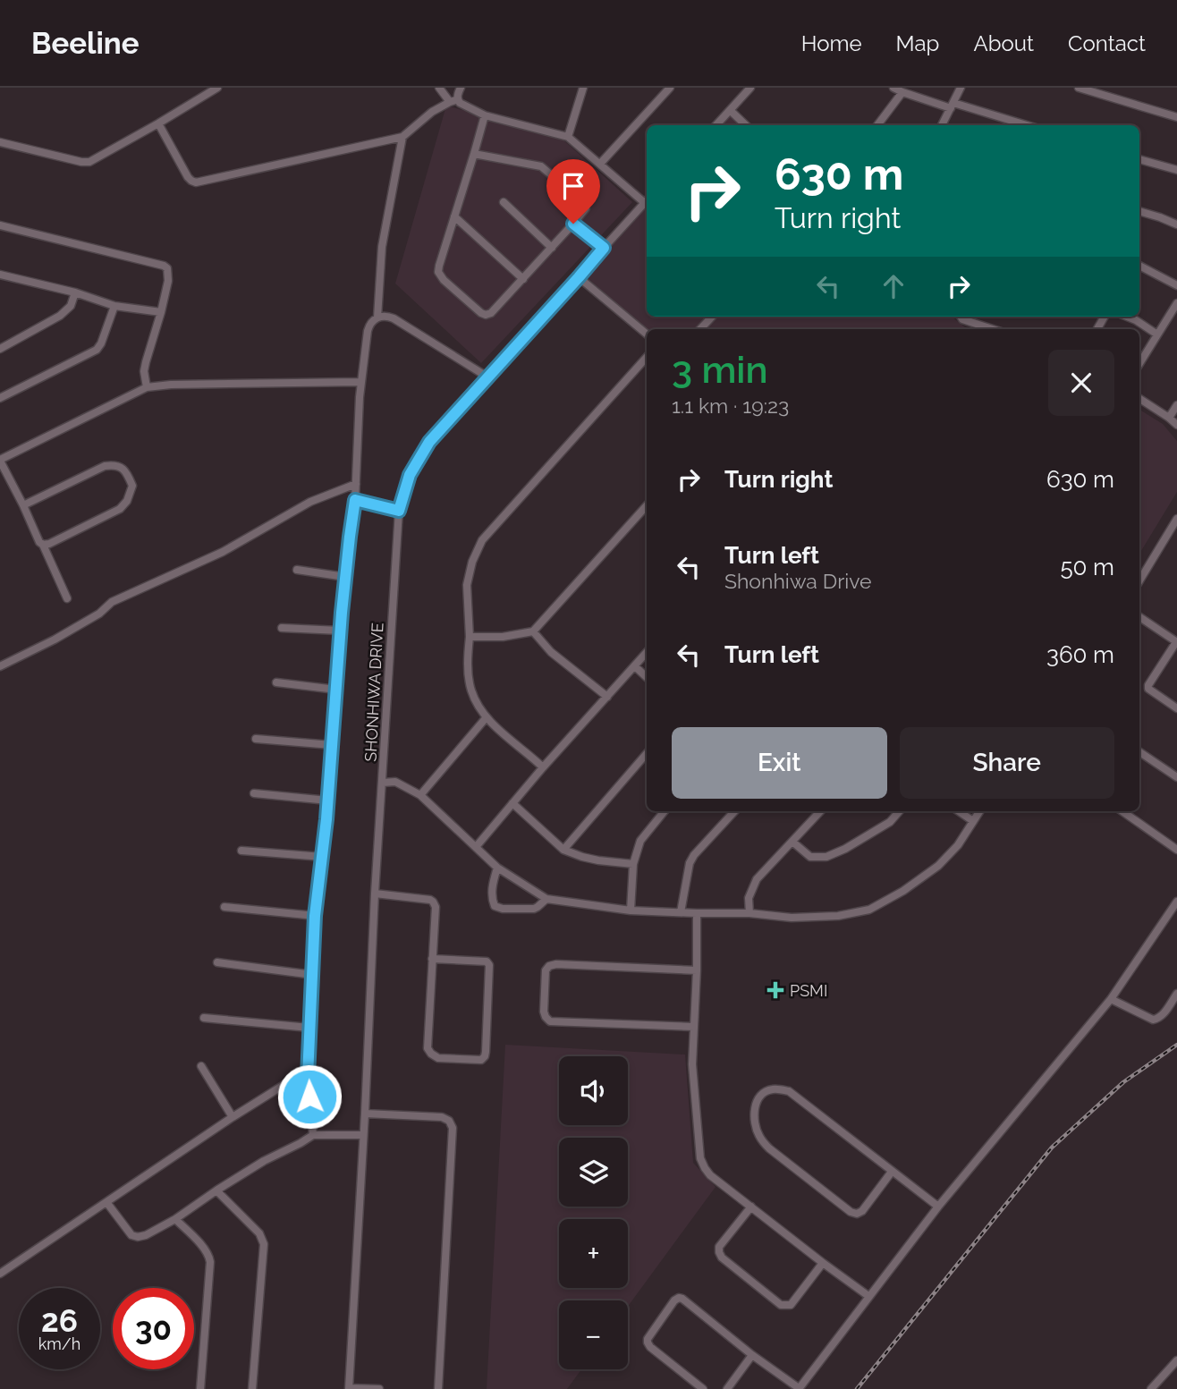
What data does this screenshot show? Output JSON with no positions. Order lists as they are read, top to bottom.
{
  "streets": {
    "street": ["SHONHIWA DRIVE"]
  },
  "places": {
    "health": ["PSMI"]
  },
  "page": {
    "header": "Beeline",
    "nav": [
      "Home",
      "Map",
      "About",
      "Contact"
    ],
    "turn": ["630 m", "Turn right"],
    "heading": ["3 min", "1.1 km · 19:23"],
    "list": [
      {
        "name": "Turn right",
        "value": "630 m"
      },
      {
        "name": "Turn left",
        "note": "Shonhiwa Drive",
        "value": "50 m"
      },
      {
        "name": "Turn left",
        "value": "360 m"
      }
    ],
    "buttons": ["Exit", "Share"],
    "map_buttons": ["+", "−"],
    "speed": "26 km/h",
    "limit": "30"
  }
}
